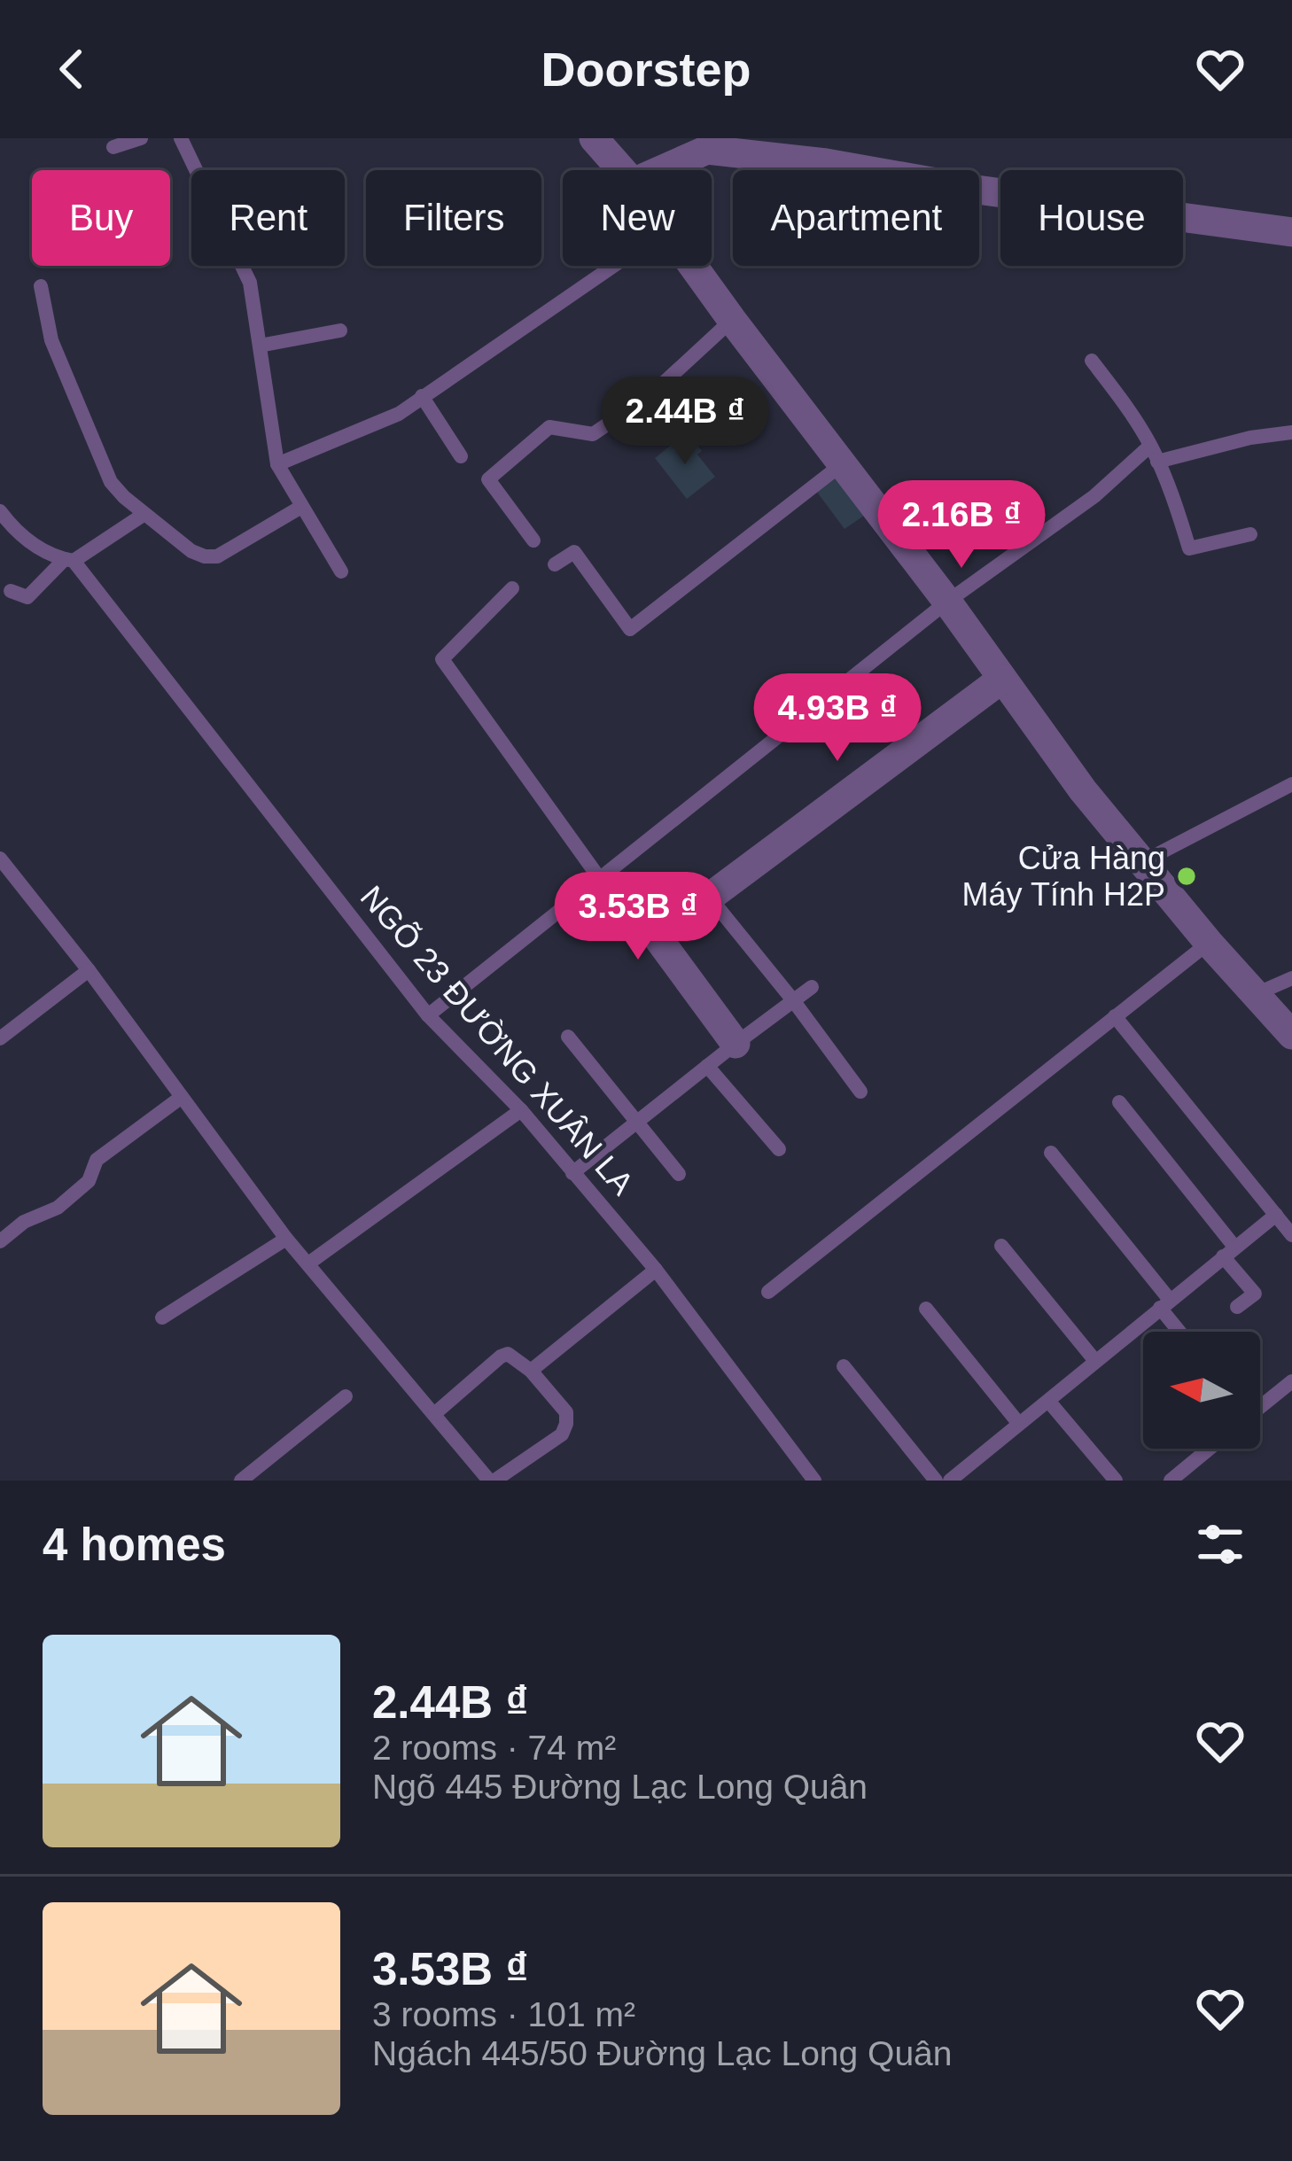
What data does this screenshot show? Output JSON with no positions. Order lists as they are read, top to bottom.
{
  "streets": {
    "lane": ["NGÕ 23 ĐƯỜNG XUÂN LA"]
  },
  "places": ["Cửa Hàng Máy Tính H2P"],
  "north": "left",
  "page": {
    "header": "Doorstep",
    "chip": [
      "Buy",
      "Rent",
      "Filters",
      "New",
      "Apartment",
      "House"
    ],
    "price": [
      "2.44B ₫",
      "2.16B ₫",
      "4.93B ₫",
      "3.53B ₫"
    ],
    "heading": "4 homes",
    "list": [
      {
        "name": "2.44B ₫",
        "note": "2 rooms · 74 m² · Ngõ 445 Đường Lạc Long Quân"
      },
      {
        "name": "3.53B ₫",
        "note": "3 rooms · 101 m² · Ngách 445/50 Đường Lạc Long Quân"
      }
    ]
  }
}
